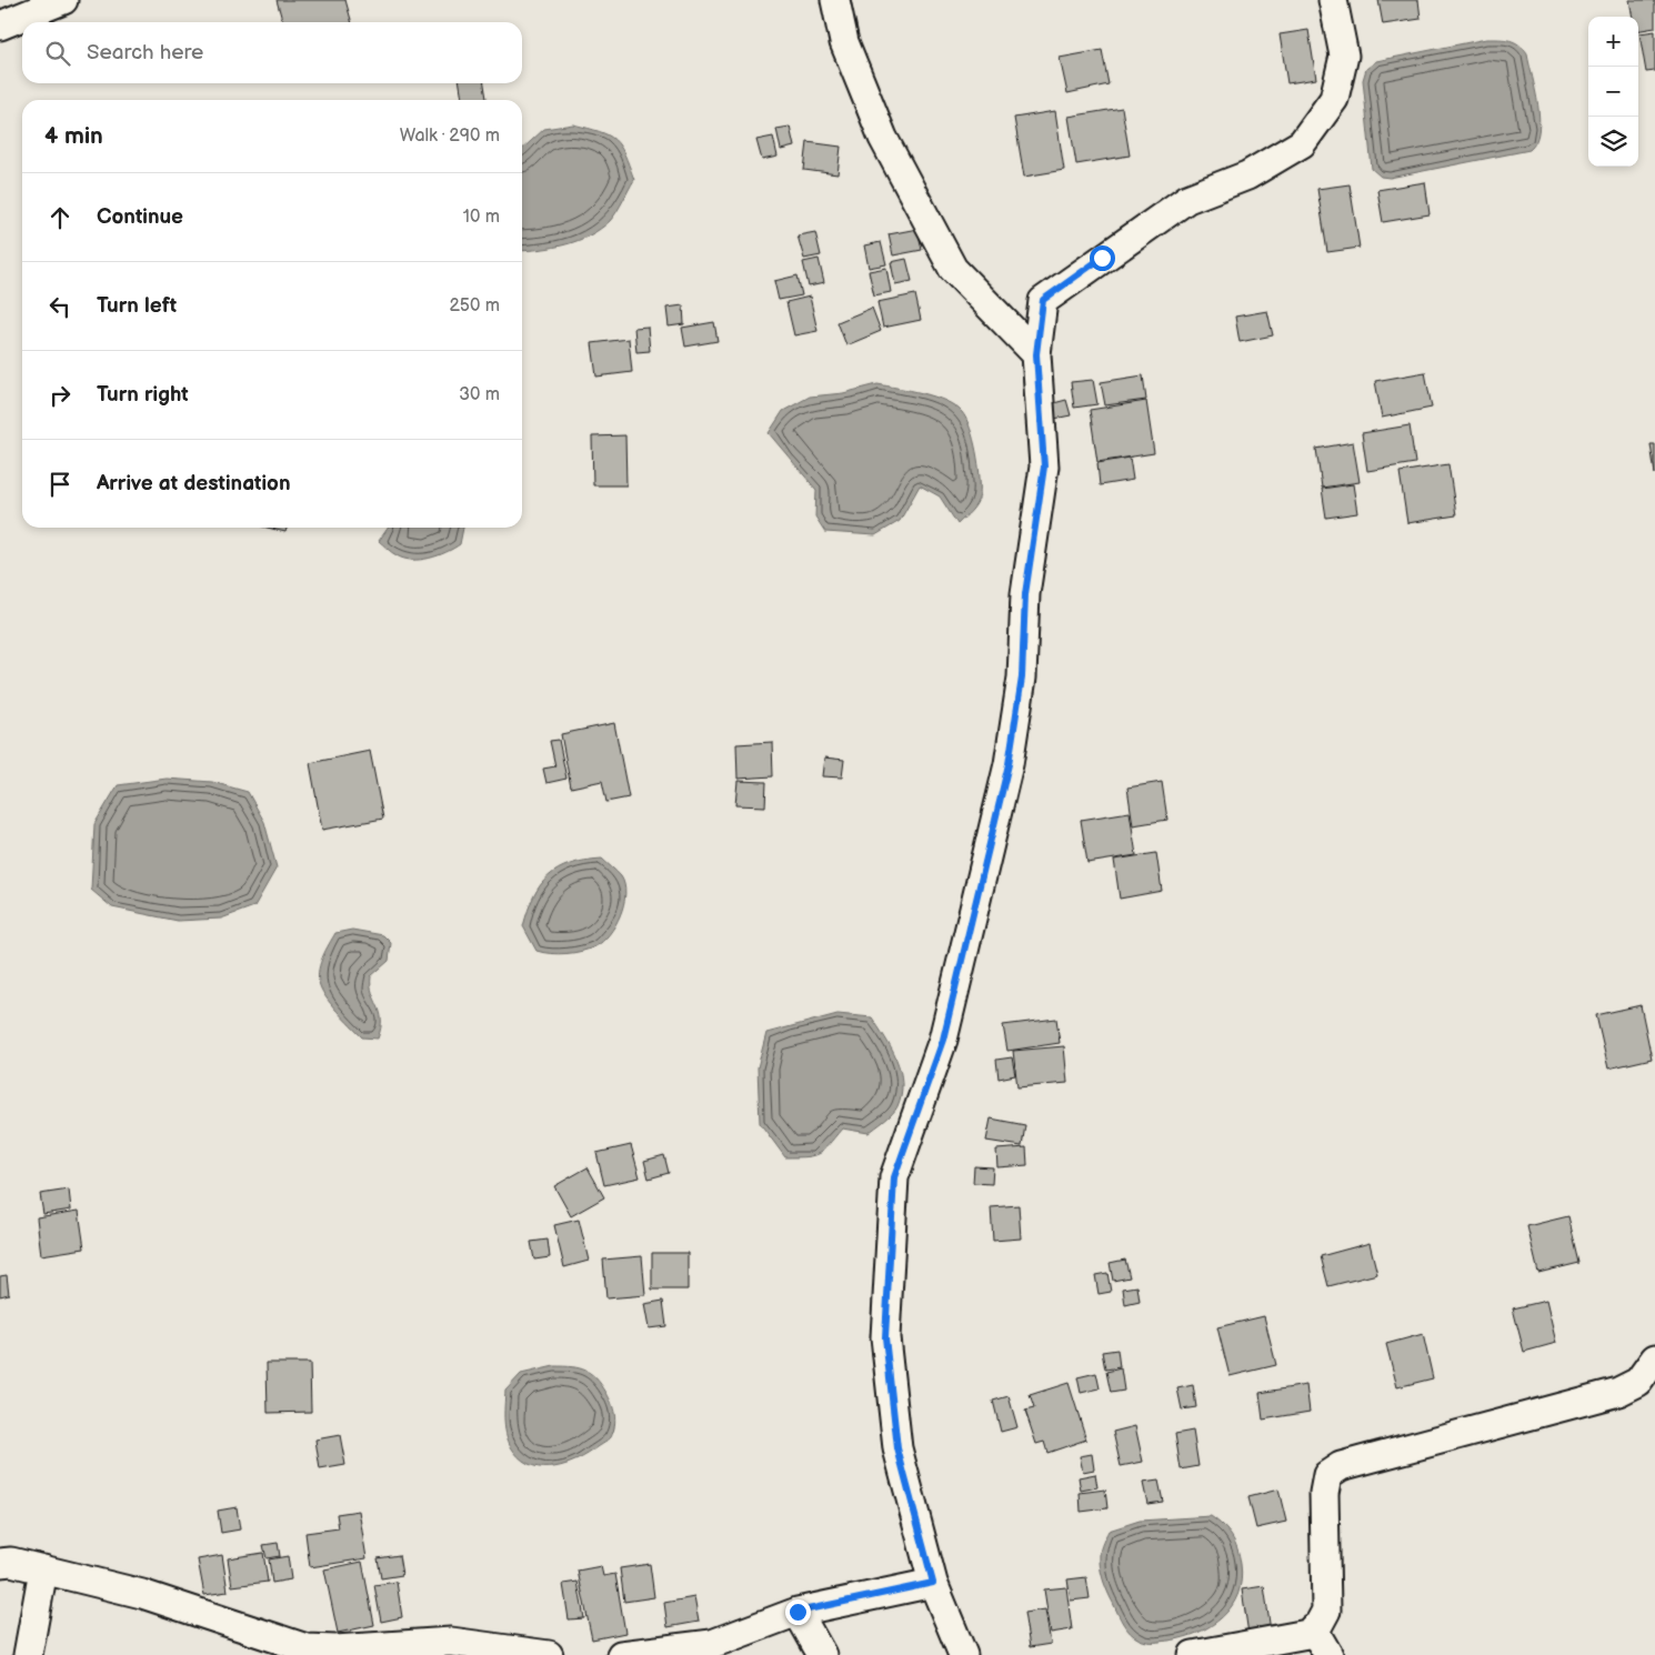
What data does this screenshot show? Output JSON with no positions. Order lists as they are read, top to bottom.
{
  "page": {
    "map_buttons": ["+", "−"],
    "search": "Search here",
    "heading": ["4 min", "Walk · 290 m"],
    "list": [
      ["Continue", "10 m"],
      ["Turn left", "250 m"],
      ["Turn right", "30 m"],
      "Arrive at destination"
    ]
  }
}
